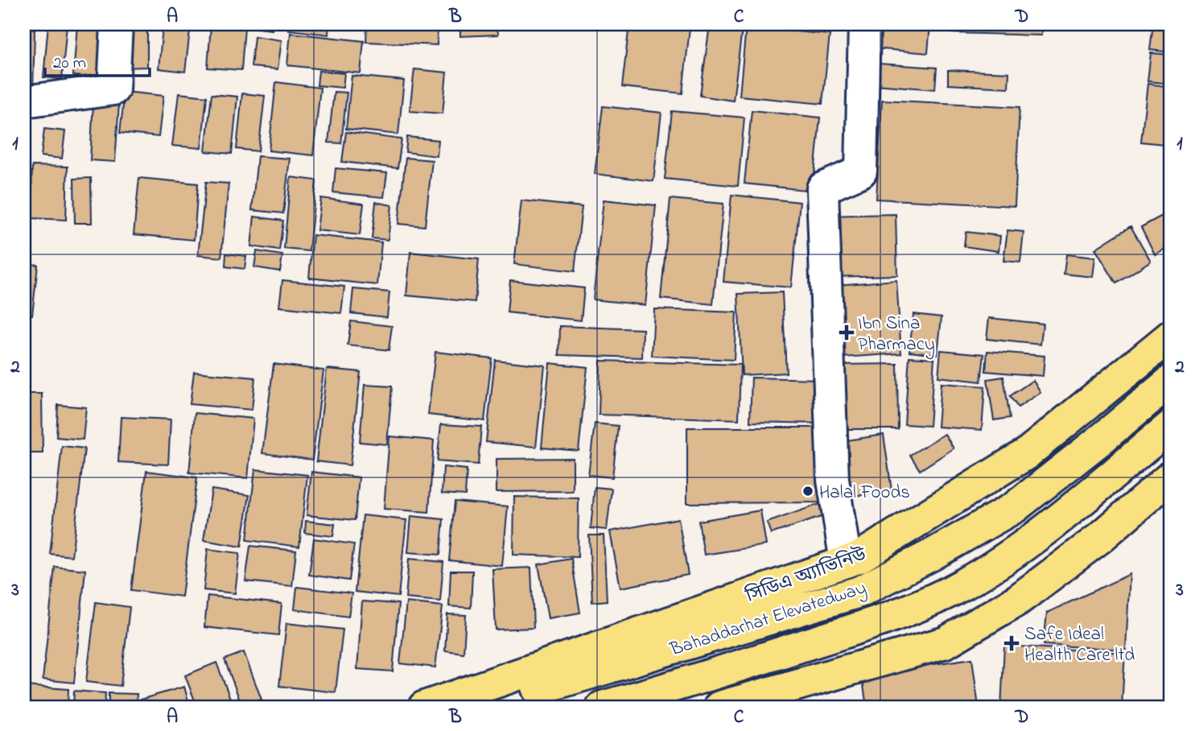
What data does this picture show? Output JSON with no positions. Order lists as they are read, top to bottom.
{
  "streets": {
    "highway": ["সিডিএ অ্যাভিনিউ", "Bahaddarhat Elevatedway"]
  },
  "places": {
    "health": ["Ibn Sina Pharmacy", "Safe Ideal Health Care ltd"],
    "other": ["Halal Foods"]
  },
  "scale_bar": "20 m",
  "grid": {
    "columns": [
      "A",
      "B",
      "C",
      "D"
    ],
    "rows": ["1", "2", "3"]
  }
}
